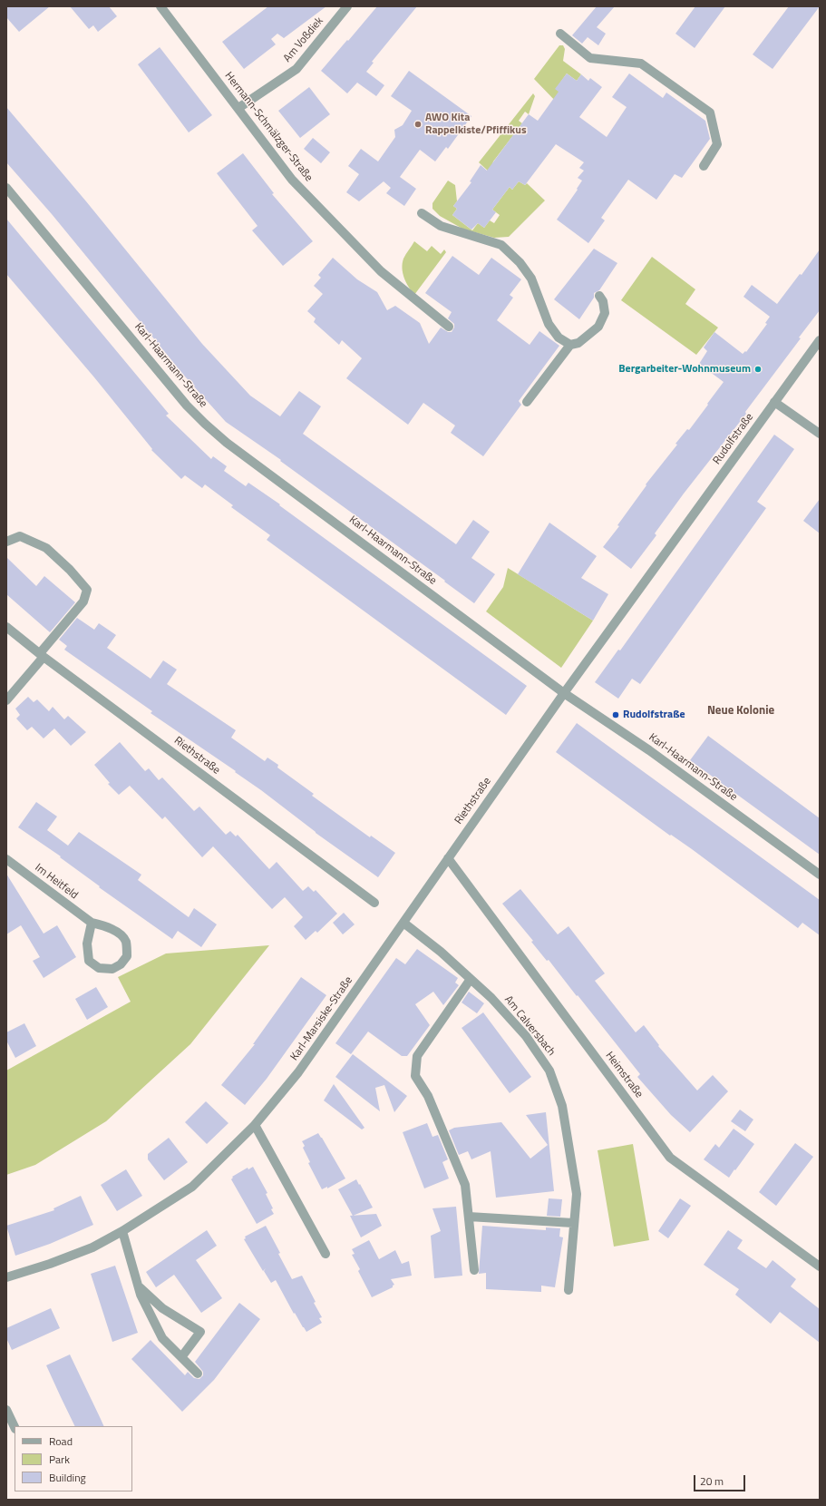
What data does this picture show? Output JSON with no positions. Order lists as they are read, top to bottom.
{
  "streets": {
    "street": [
      "Am Voßdiek",
      "Hermann-Schmälzger-Straße",
      "Karl-Haarmann-Straße",
      "Rudolfstraße",
      "Riethstraße",
      "Im Heitfeld",
      "Karl-Marsiske-Straße",
      "Am Calversbach",
      "Heimstraße"
    ]
  },
  "crossings": [
    ["Am Voßdiek", "Hermann-Schmälzger-Straße"],
    ["Karl-Haarmann-Straße", "Rudolfstraße"],
    ["Karl-Haarmann-Straße", "Riethstraße"],
    ["Rudolfstraße", "Riethstraße"],
    ["Riethstraße", "Karl-Marsiske-Straße"],
    ["Riethstraße", "Am Calversbach"],
    ["Riethstraße", "Heimstraße"],
    ["Karl-Marsiske-Straße", "Am Calversbach"]
  ],
  "districts": ["Neue Kolonie"],
  "places": ["AWO Kita Rappelkiste/Pfiffikus", "Bergarbeiter-Wohnmuseum", "Rudolfstraße"],
  "legend": ["Road", "Park", "Building"],
  "scale_bar": "20 m"
}
